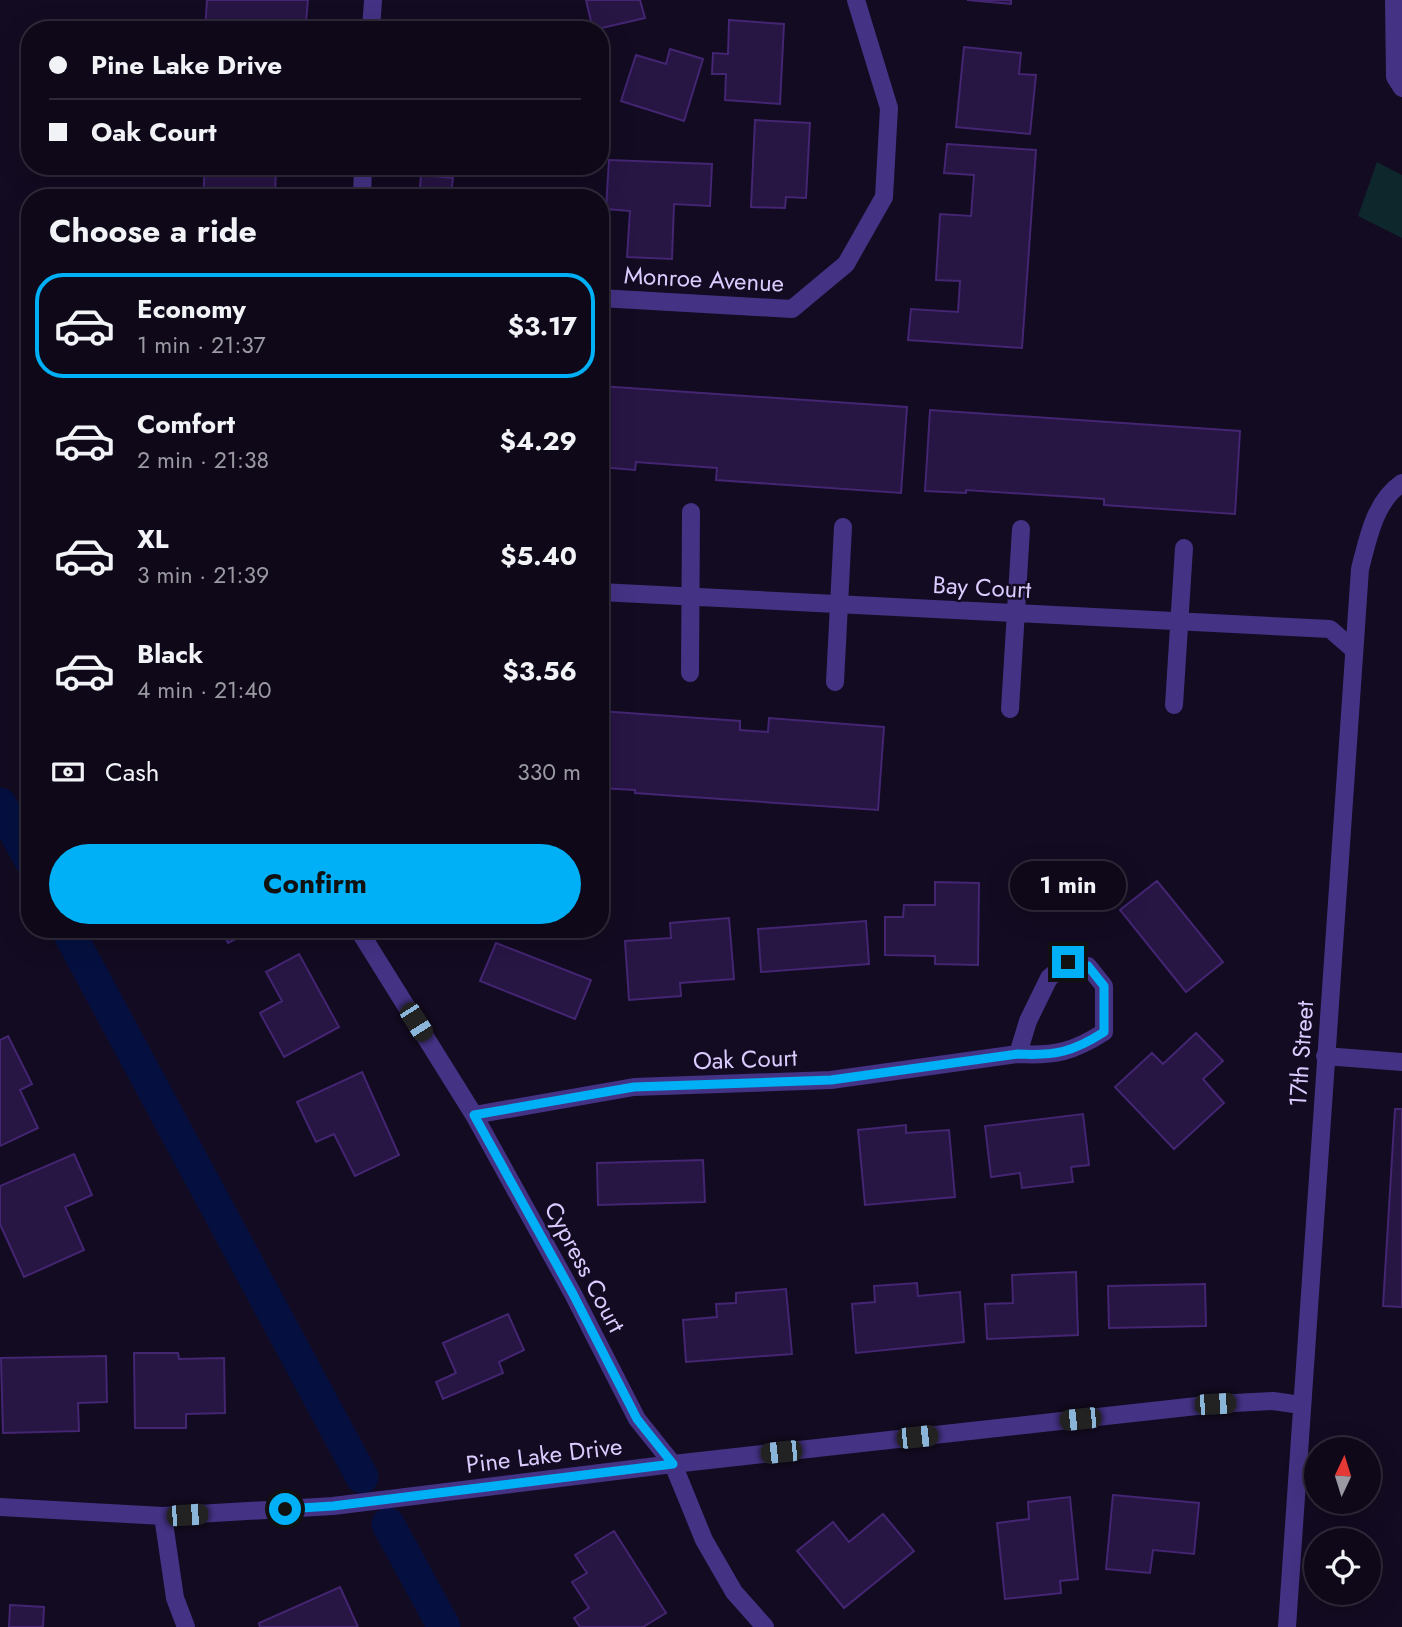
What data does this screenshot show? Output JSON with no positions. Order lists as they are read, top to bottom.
{
  "streets": {
    "street": [
      "Monroe Avenue",
      "Bay Court",
      "17th Street",
      "Oak Court",
      "Cypress Court",
      "Pine Lake Drive"
    ]
  },
  "crossings": [
    ["Bay Court", "17th Street"],
    ["17th Street", "Pine Lake Drive"],
    ["Oak Court", "Cypress Court"],
    ["Cypress Court", "Pine Lake Drive"]
  ],
  "north": "top",
  "page": {
    "banner": ["Pine Lake Drive", "Oak Court"],
    "heading": "Choose a ride",
    "list": [
      {
        "name": "Economy",
        "note": "1 min · 21:37",
        "value": "$3.17"
      },
      {
        "name": "Comfort",
        "note": "2 min · 21:38",
        "value": "$4.29"
      },
      {
        "name": "XL",
        "note": "3 min · 21:39",
        "value": "$5.40"
      },
      {
        "name": "Black",
        "note": "4 min · 21:40",
        "value": "$3.56"
      }
    ],
    "pay": ["Cash", "330 m"],
    "buttons": "Confirm",
    "bubble": "1 min"
  }
}
